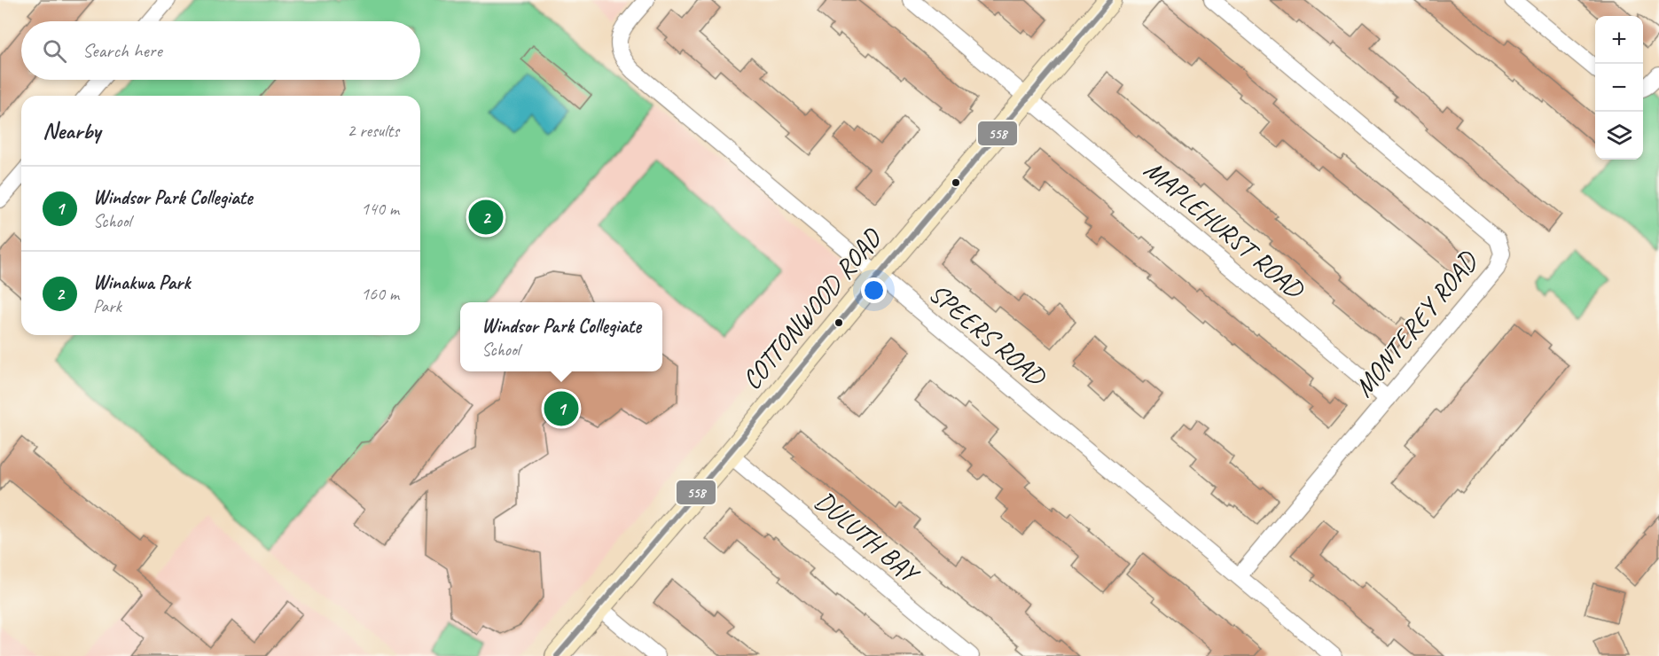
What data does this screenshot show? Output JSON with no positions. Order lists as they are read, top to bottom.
{
  "streets": {
    "street": [
      "MAPLEHURST ROAD",
      "COTTONWOOD ROAD",
      "MONTEREY ROAD",
      "SPEERS ROAD",
      "DULUTH BAY"
    ]
  },
  "crossings": [
    ["MAPLEHURST ROAD", "COTTONWOOD ROAD"],
    ["MAPLEHURST ROAD", "MONTEREY ROAD"],
    ["COTTONWOOD ROAD", "SPEERS ROAD"],
    ["COTTONWOOD ROAD", "DULUTH BAY"],
    ["MONTEREY ROAD", "SPEERS ROAD"]
  ],
  "lines": ["transit line 558"],
  "page": {
    "map_buttons": ["+", "−"],
    "search": "Search here",
    "heading": ["Nearby", "2 results"],
    "list": [
      {
        "mark": "1",
        "name": "Windsor Park Collegiate",
        "note": "School",
        "value": "140 m"
      },
      {
        "mark": "2",
        "name": "Winakwa Park",
        "note": "Park",
        "value": "160 m"
      }
    ],
    "pins": ["2", "1"],
    "popup": ["Windsor Park Collegiate", "School"]
  }
}
